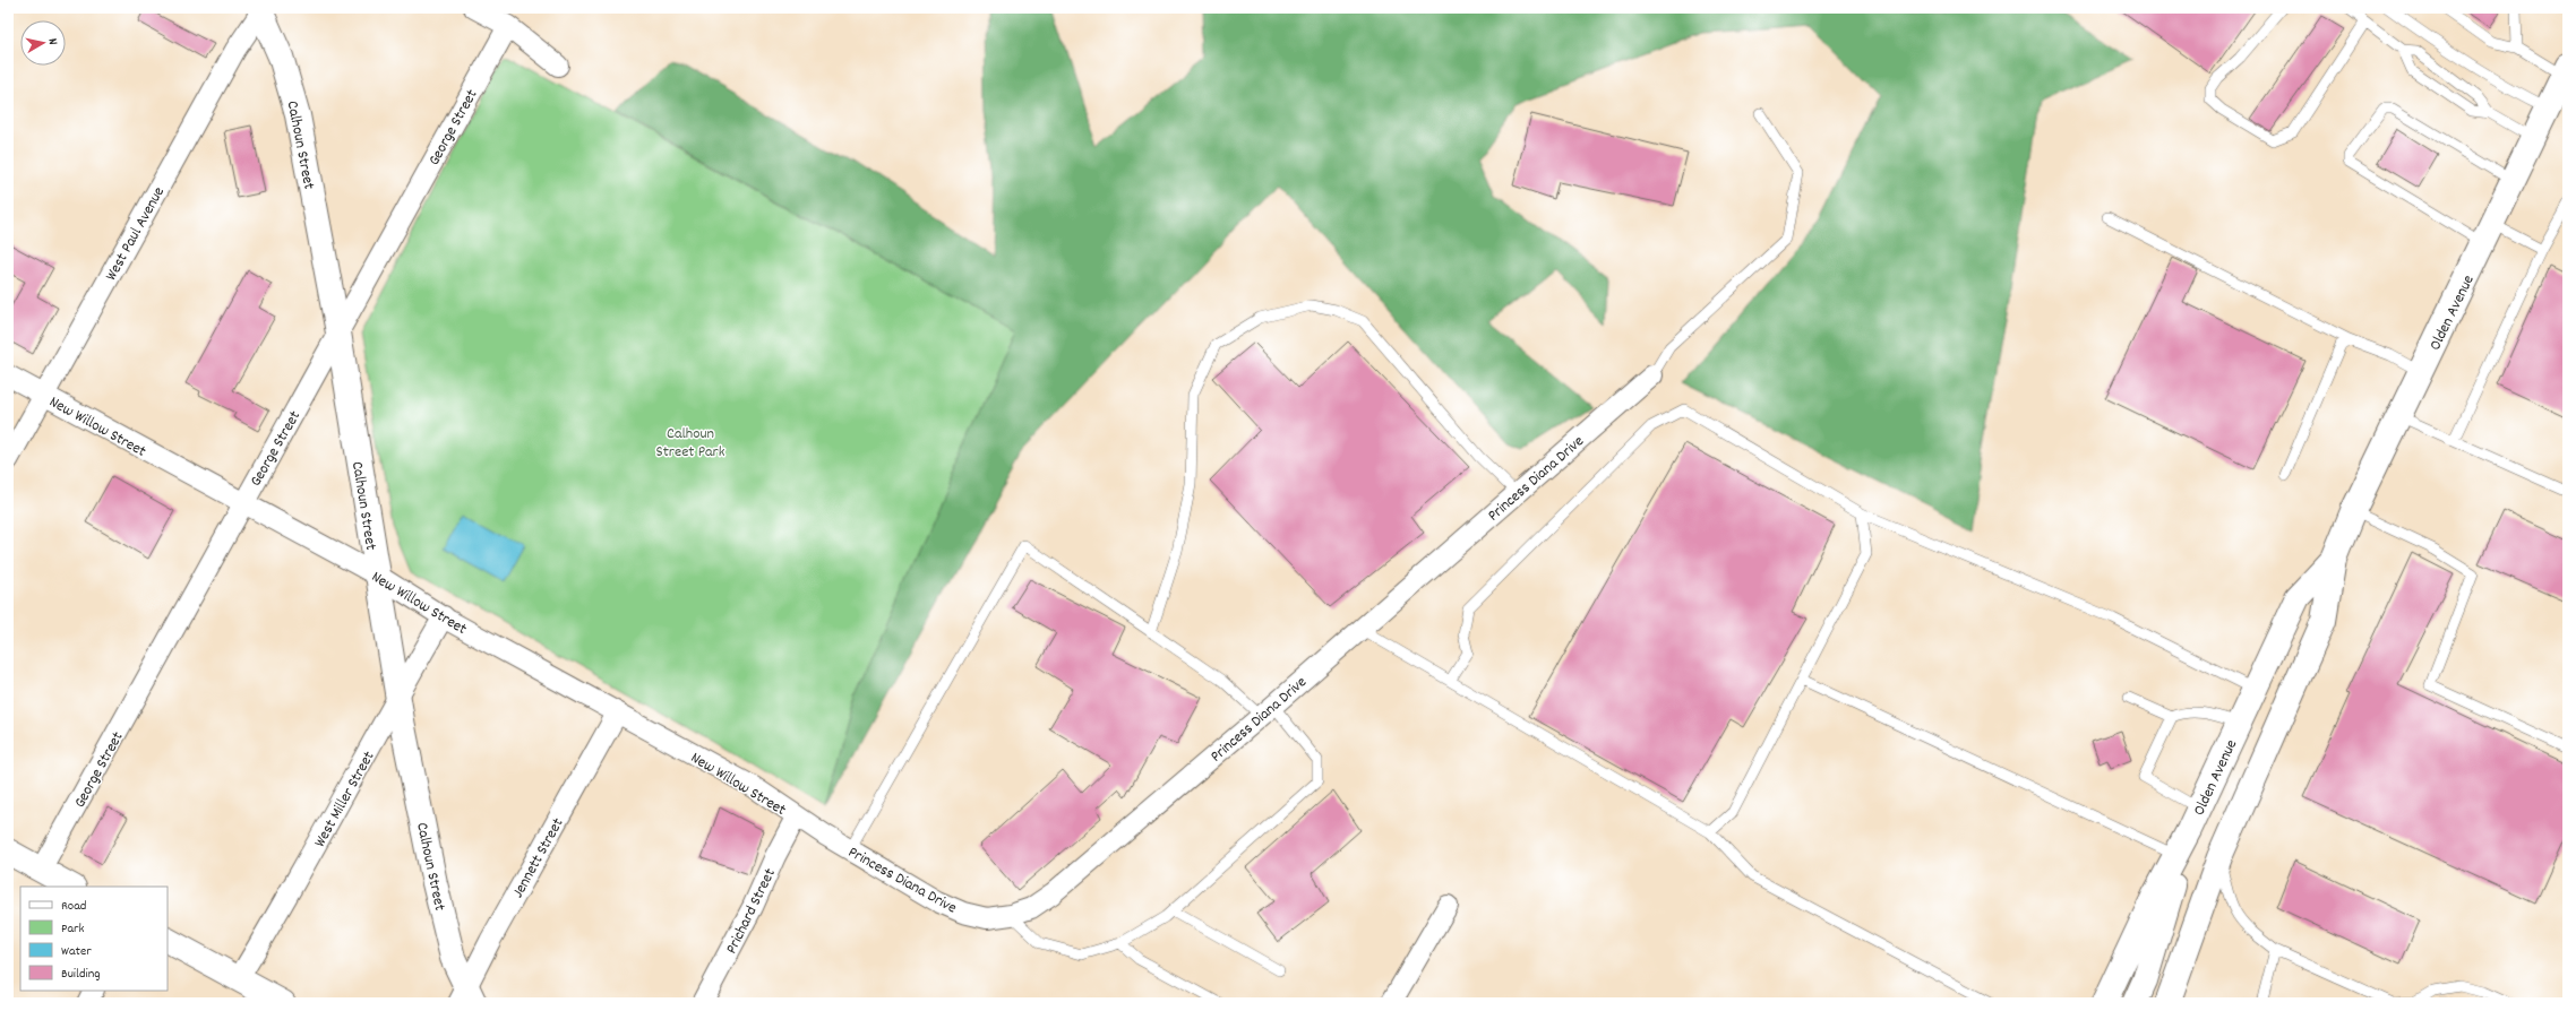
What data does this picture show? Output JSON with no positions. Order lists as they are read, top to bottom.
{
  "streets": {
    "main road": ["Calhoun Street", "Olden Avenue"],
    "street": [
      "George Street",
      "West Paul Avenue",
      "New Willow Street",
      "Princess Diana Drive",
      "West Miller Street",
      "Jennett Street",
      "Prichard Street"
    ]
  },
  "crossings": [
    ["George Street", "Calhoun Street"],
    ["George Street", "New Willow Street"],
    ["Calhoun Street", "West Paul Avenue"],
    ["Calhoun Street", "New Willow Street"],
    ["Calhoun Street", "West Miller Street"],
    ["Calhoun Street", "Jennett Street"],
    ["West Paul Avenue", "New Willow Street"],
    ["New Willow Street", "Princess Diana Drive"],
    ["New Willow Street", "West Miller Street"],
    ["New Willow Street", "Jennett Street"],
    ["New Willow Street", "Prichard Street"]
  ],
  "parks": ["Calhoun Street Park"],
  "legend": [
    "Road",
    "Park",
    "Water",
    "Building"
  ],
  "north": "right"
}
